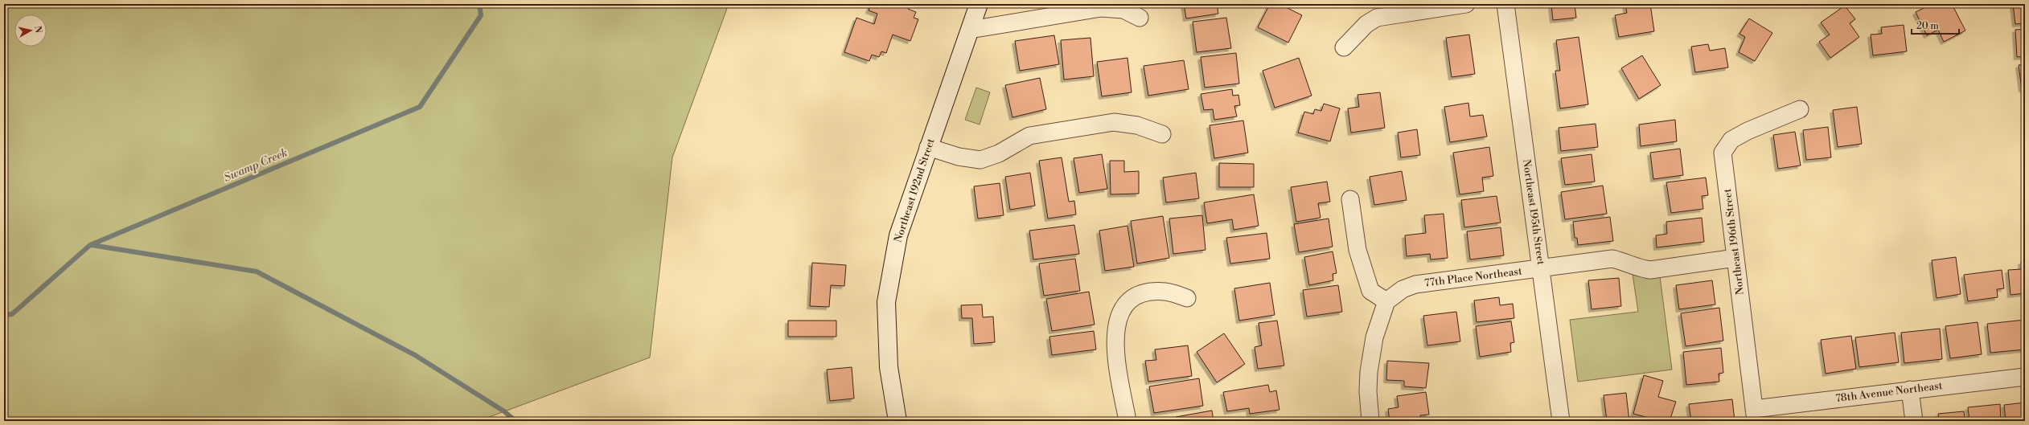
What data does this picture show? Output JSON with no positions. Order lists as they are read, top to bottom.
{
  "streets": {
    "street": [
      "Northeast 192nd Street",
      "Northeast 195th Street",
      "Northeast 196th Street",
      "77th Place Northeast",
      "78th Avenue Northeast"
    ]
  },
  "crossings": [
    ["Northeast 195th Street", "77th Place Northeast"],
    ["Northeast 196th Street", "77th Place Northeast"],
    ["Northeast 196th Street", "78th Avenue Northeast"]
  ],
  "water": ["Swamp Creek"],
  "scale_bar": "20 m",
  "north": "right"
}
